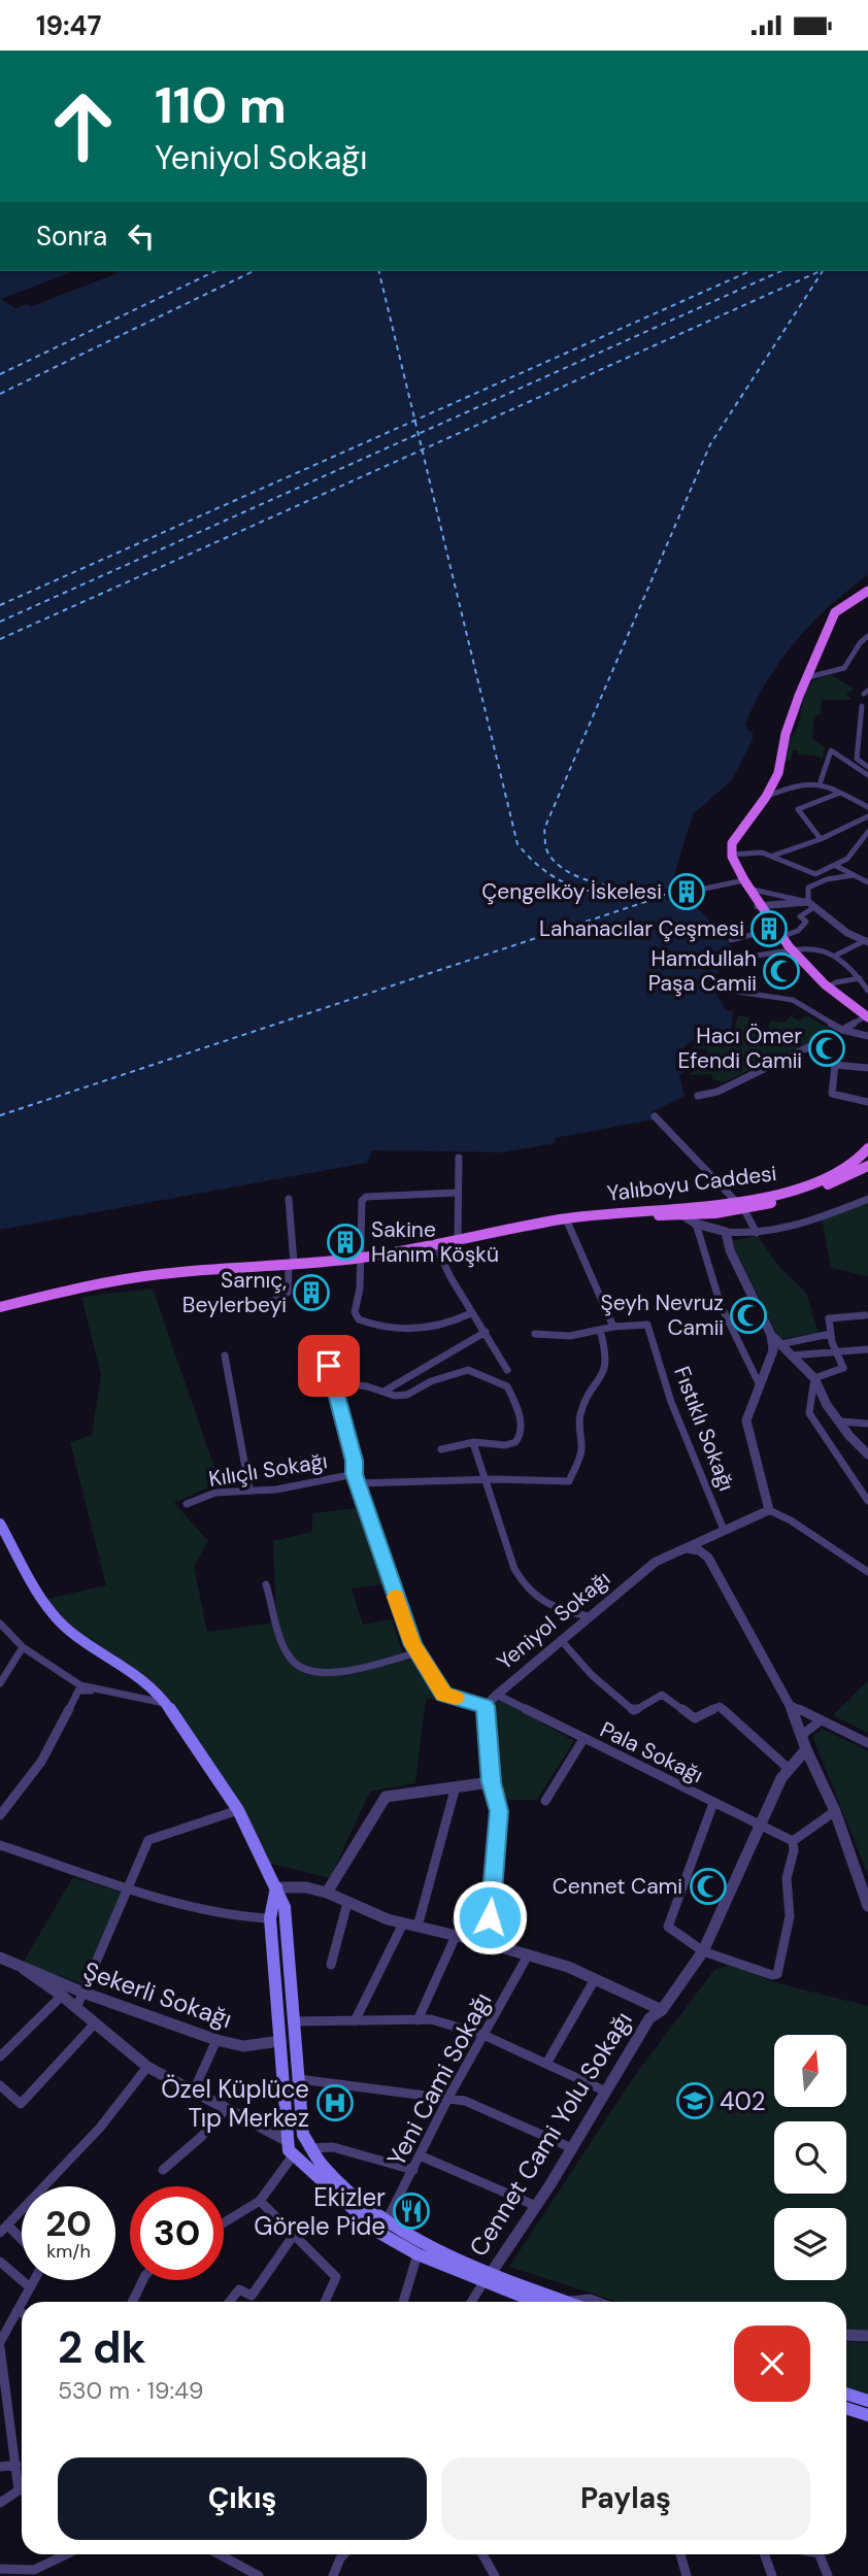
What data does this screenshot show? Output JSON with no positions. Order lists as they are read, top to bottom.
{
  "streets": {
    "main road": ["Yalıboyu Caddesi"],
    "street": [
      "Fıstıklı Sokağı",
      "Kılıçlı Sokağı",
      "Yeniyol Sokağı",
      "Pala Sokağı",
      "Şekerli Sokağı",
      "Yeni Cami Sokağı",
      "Cennet Cami Yolu Sokağı"
    ]
  },
  "crossings": [
    ["Fıstıklı Sokağı", "Kılıçlı Sokağı"],
    ["Fıstıklı Sokağı", "Yeniyol Sokağı"],
    ["Yeniyol Sokağı", "Pala Sokağı"],
    ["Pala Sokağı", "Cennet Cami Yolu Sokağı"]
  ],
  "places": {
    "building": [
      "Çengelköy İskelesi",
      "Lahanacılar Çeşmesi",
      "Sakine Hanım Köşkü",
      "Sarnıç, Beylerbeyi"
    ],
    "mosque": [
      "Hamdullah Paşa Camii",
      "Hacı Ömer Efendi Camii",
      "Şeyh Nevruz Camii",
      "Cennet Cami"
    ],
    "school or university": ["402"],
    "hospital": ["Özel Küplüce Tıp Merkez"],
    "restaurant": ["Ekizler Görele Pide"]
  },
  "north": "top",
  "page": {
    "status": "19:47",
    "turn": ["110 m", "Yeniyol Sokağı"],
    "then": "Sonra",
    "speed": "20 km/h",
    "limit": "30",
    "heading": ["2 dk", "530 m · 19:49"],
    "buttons": ["Çıkış", "Paylaş"]
  }
}
